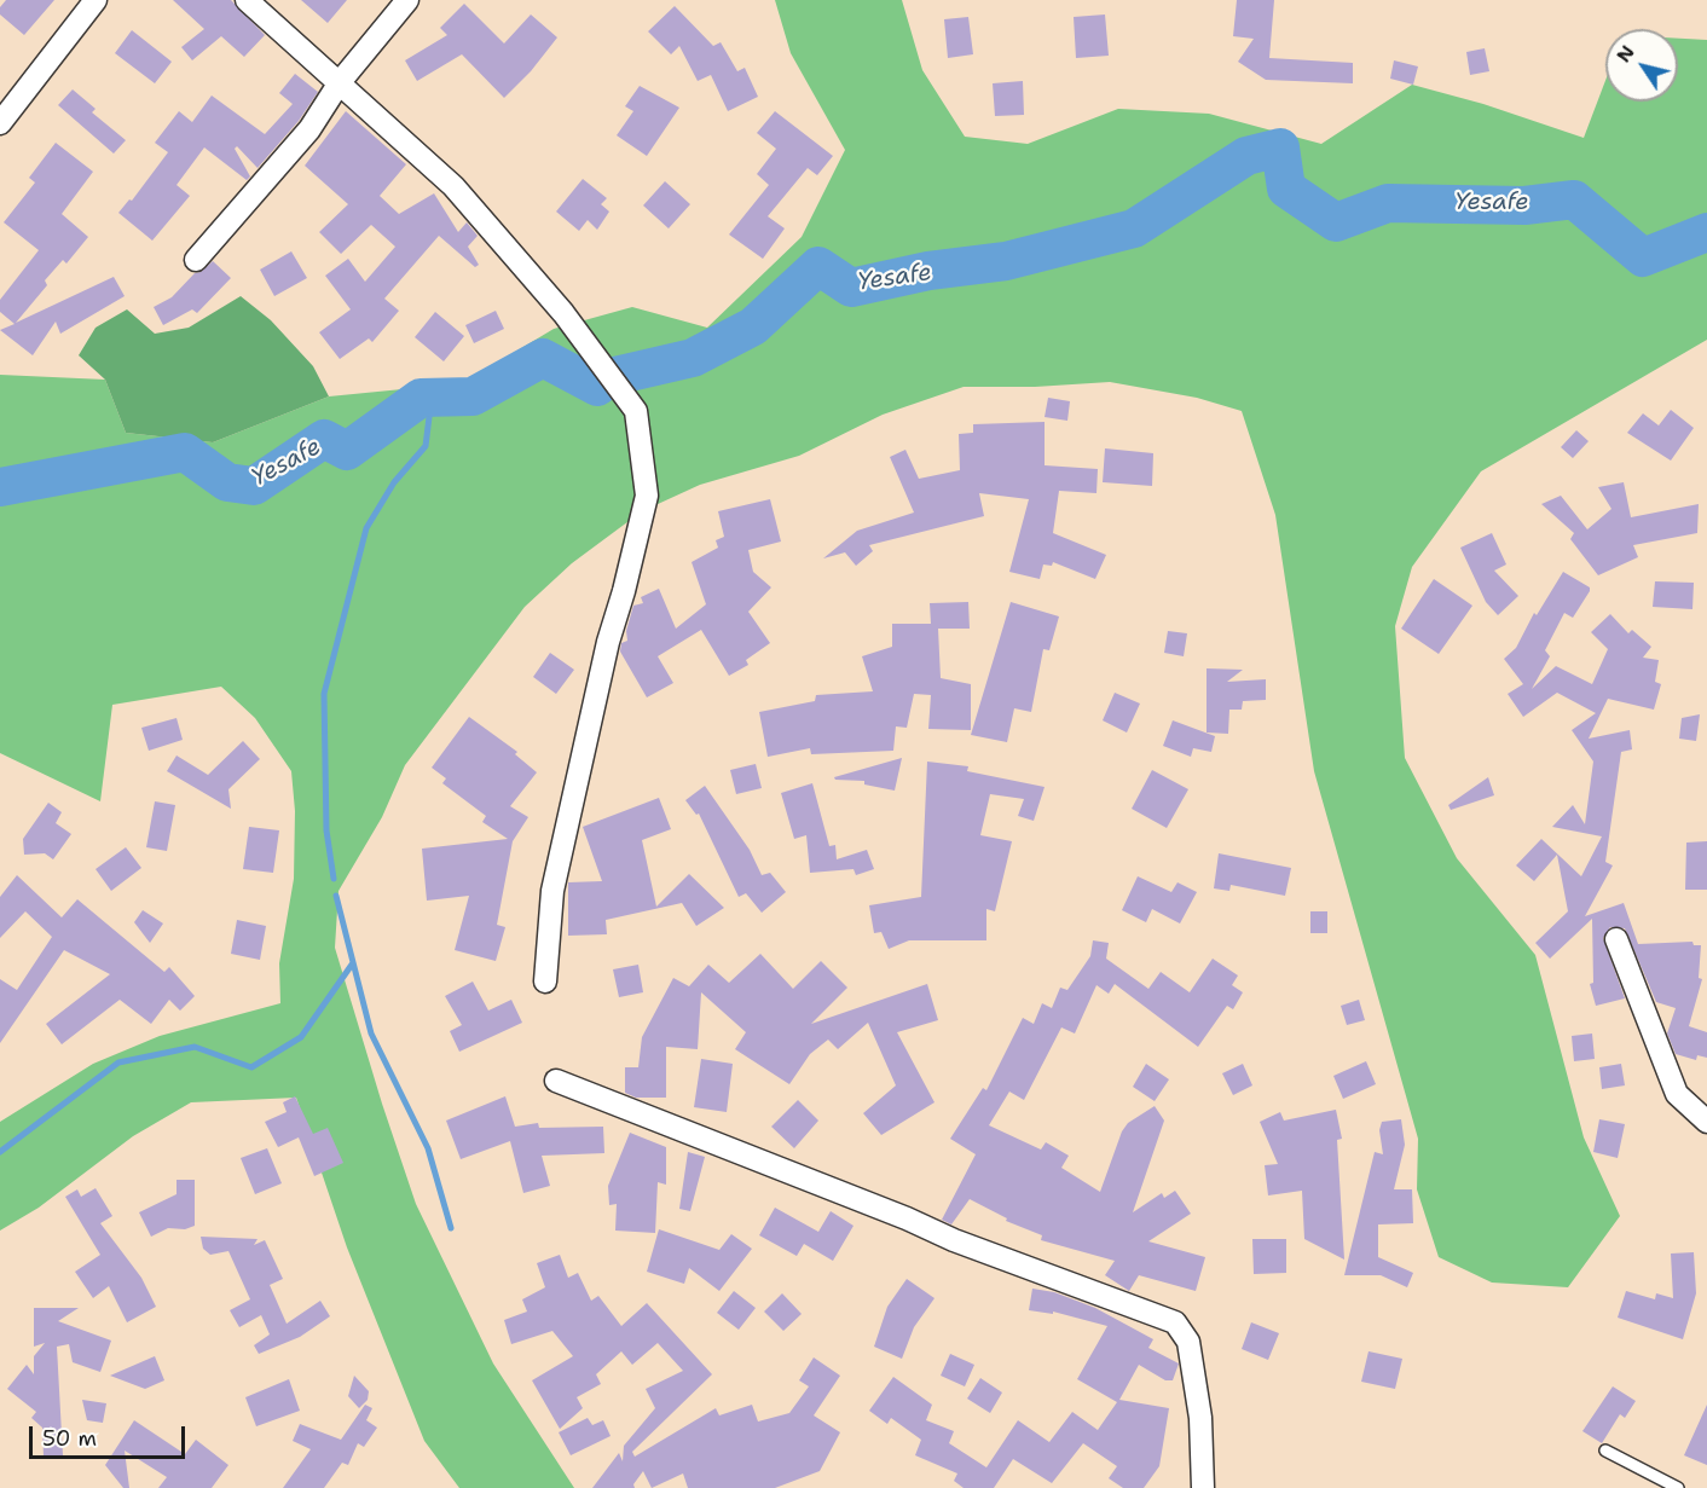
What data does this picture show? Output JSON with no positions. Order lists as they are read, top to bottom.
{
  "water": ["Yesafe"],
  "scale_bar": "50 m",
  "north": "top left"
}
